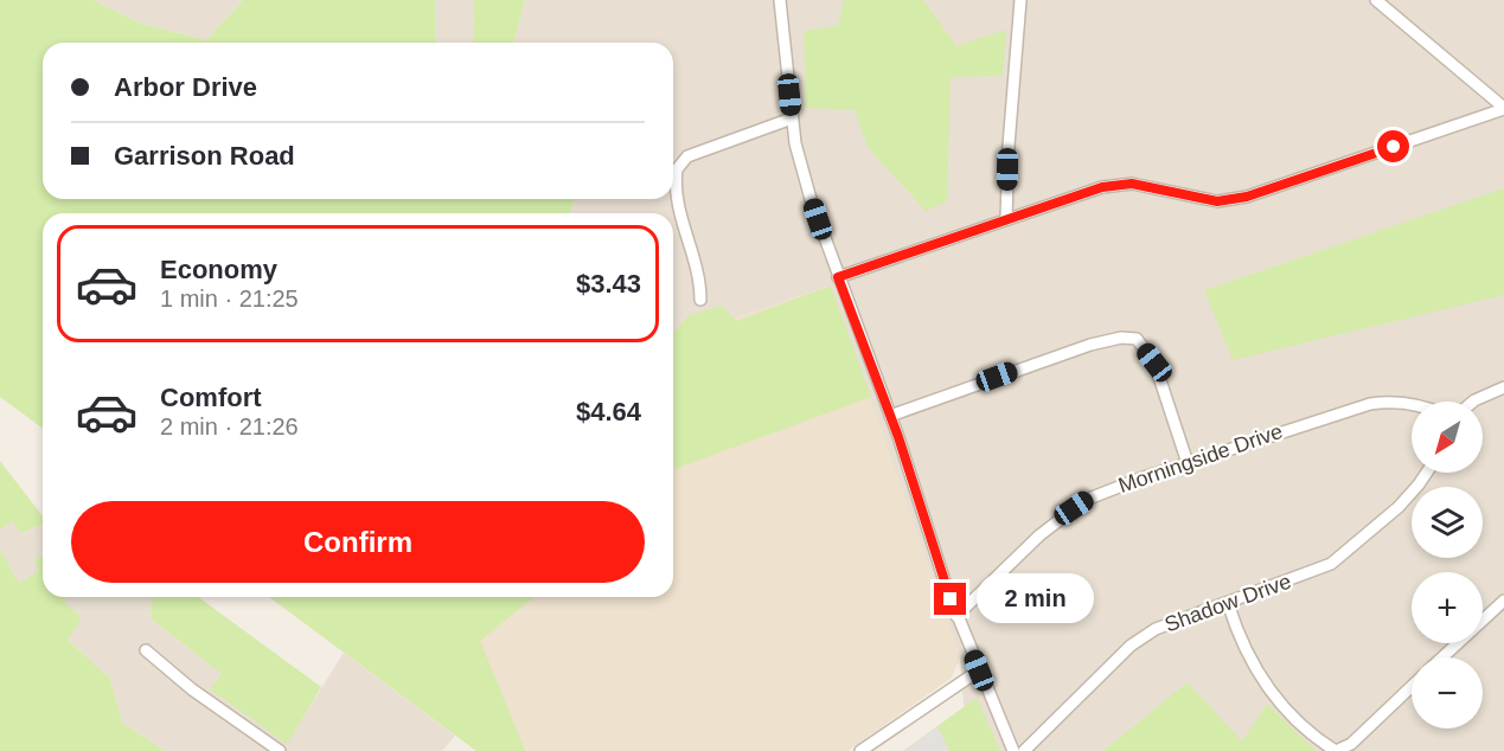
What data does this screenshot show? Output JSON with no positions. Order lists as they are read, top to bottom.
{
  "streets": {
    "street": ["Morningside Drive", "Shadow Drive"]
  },
  "north": "bottom left",
  "page": {
    "banner": ["Arbor Drive", "Garrison Road"],
    "list": [
      {
        "name": "Economy",
        "note": "1 min · 21:25",
        "value": "$3.43"
      },
      {
        "name": "Comfort",
        "note": "2 min · 21:26",
        "value": "$4.64"
      }
    ],
    "map_buttons": ["+", "−"],
    "buttons": "Confirm",
    "bubble": "2 min"
  }
}
